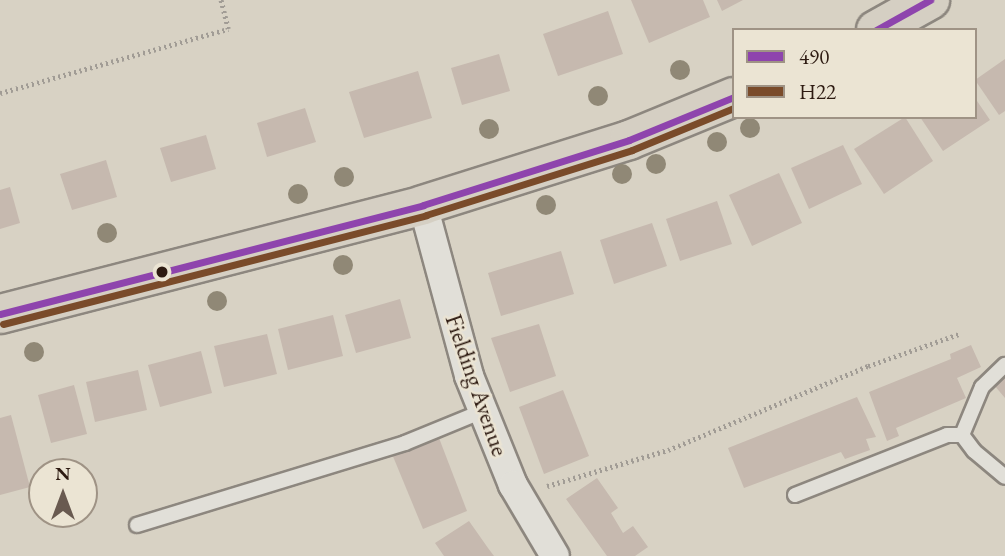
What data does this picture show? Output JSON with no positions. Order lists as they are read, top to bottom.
{
  "streets": {
    "street": ["Fielding Avenue"]
  },
  "lines": ["transit line 490", "transit line H22"],
  "legend": ["490", "H22"],
  "north": "top"
}
